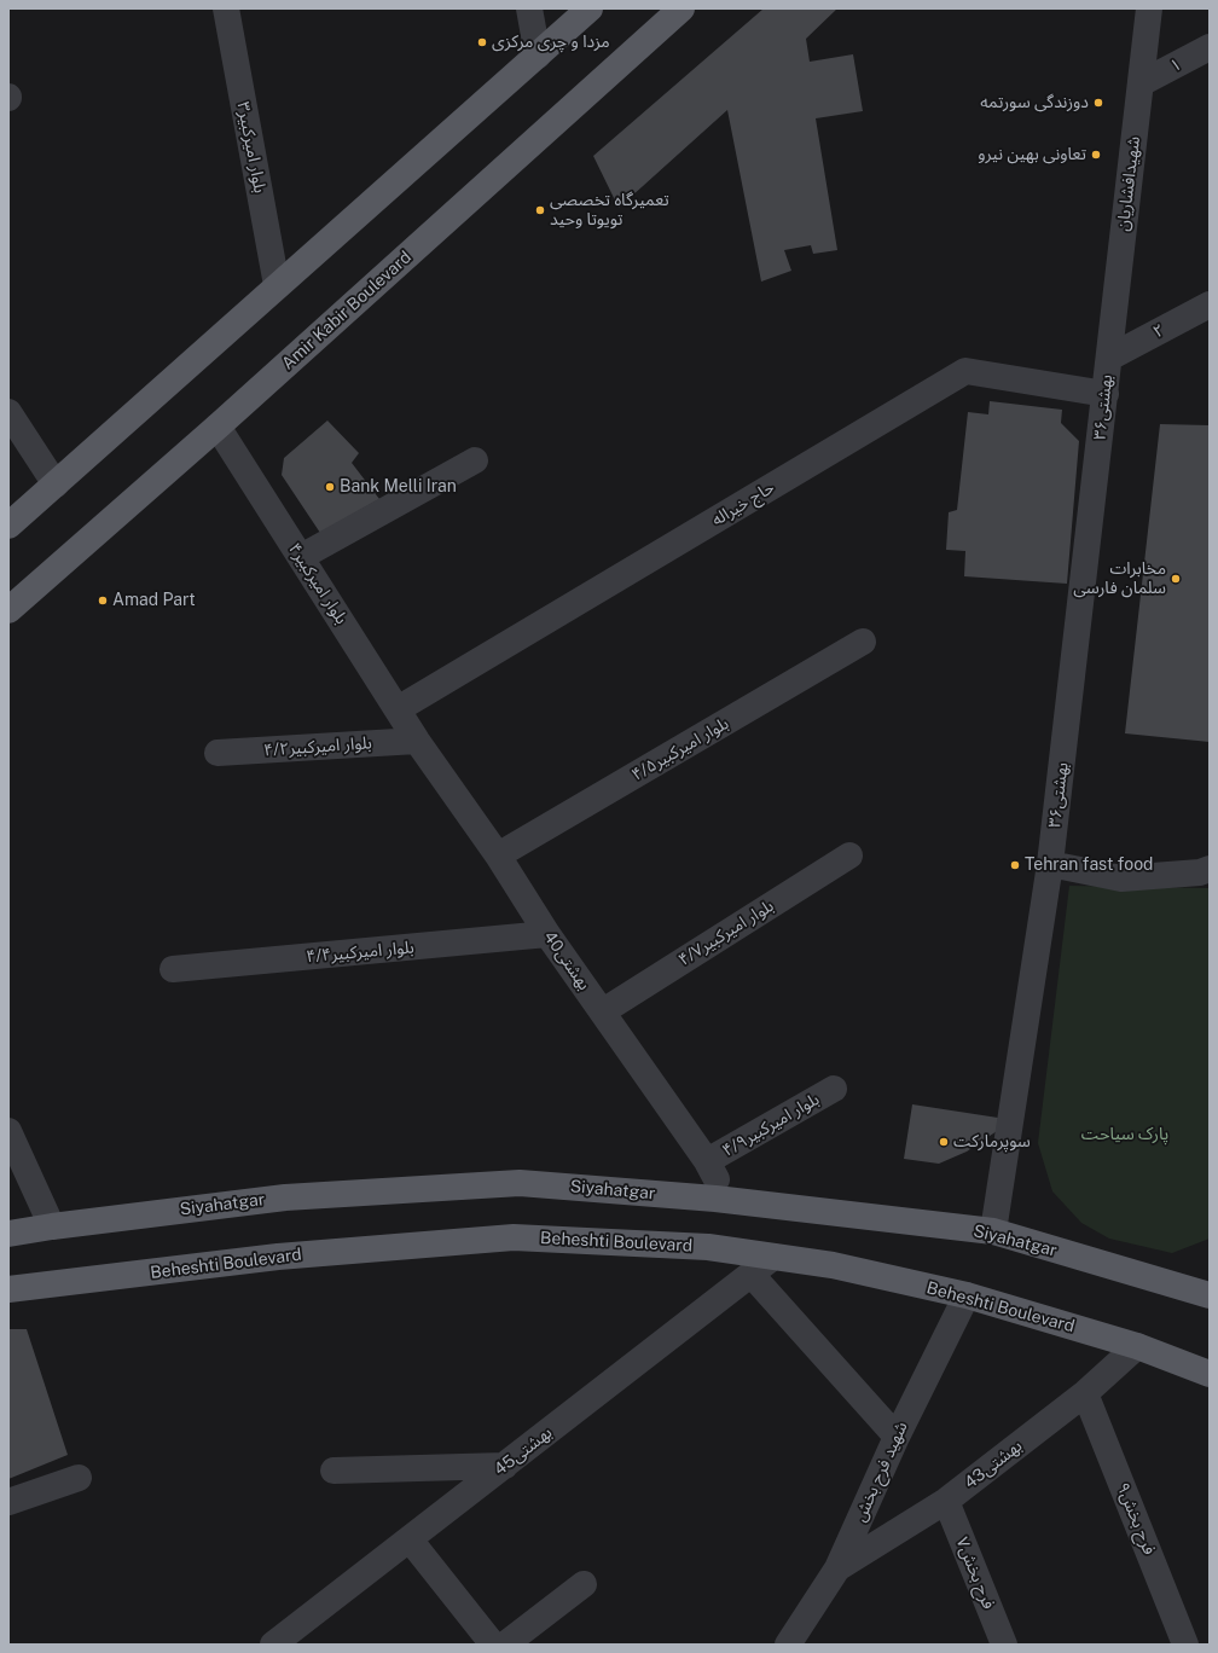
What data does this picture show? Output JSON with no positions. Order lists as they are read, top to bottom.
{
  "streets": {
    "main road": ["Amir Kabir Boulevard", "Siyahatgar", "Beheshti Boulevard"],
    "street": [
      "۱",
      "بلوار امیرکبیر۳",
      "شهیدافشاریان",
      "۲",
      "بهشتی۳۶",
      "حاج خیراله",
      "۴بلوار امیرکبیر",
      "بلوار امیرکبیر۴/۲",
      "بلوار امیرکبیر۴/۵",
      "بلوار امیرکبیر۴/۷",
      "بلوار امیرکبیر۴/۴",
      "40بهشتی",
      "بلوار امیرکبیر۴/۹",
      "بهشتی45",
      "43بهشتی",
      "شهید فرح بخش",
      "فرح بخش۹",
      "فرح بخش۷"
    ]
  },
  "crossings": [
    ["۱", "شهیدافشاریان"],
    ["شهیدافشاریان", "۲"],
    ["شهیدافشاریان", "بهشتی۳۶"],
    ["Amir Kabir Boulevard", "۴بلوار امیرکبیر"],
    ["۲", "بهشتی۳۶"],
    ["بهشتی۳۶", "حاج خیراله"],
    ["بهشتی۳۶", "Siyahatgar"],
    ["حاج خیراله", "۴بلوار امیرکبیر"],
    ["۴بلوار امیرکبیر", "بلوار امیرکبیر۴/۲"],
    ["۴بلوار امیرکبیر", "40بهشتی"],
    ["بلوار امیرکبیر۴/۲", "40بهشتی"],
    ["بلوار امیرکبیر۴/۵", "40بهشتی"],
    ["بلوار امیرکبیر۴/۷", "40بهشتی"],
    ["بلوار امیرکبیر۴/۴", "40بهشتی"],
    ["40بهشتی", "بلوار امیرکبیر۴/۹"],
    ["Beheshti Boulevard", "بهشتی45"],
    ["Beheshti Boulevard", "43بهشتی"],
    ["Beheshti Boulevard", "شهید فرح بخش"],
    ["43بهشتی", "شهید فرح بخش"],
    ["43بهشتی", "فرح بخش۹"],
    ["43بهشتی", "فرح بخش۷"]
  ],
  "parks": ["پارک سیاحت"],
  "places": [
    "مزدا و چری مرکزی",
    "دوزندگی سورتمه",
    "تعاونی بهین نیرو",
    "تعمیرگاه تخصصی تویوتا وحید",
    "Bank Melli Iran",
    "مخابرات سلمان فارسی",
    "Amad Part",
    "Tehran fast food",
    "سوپرمارکت"
  ]
}
